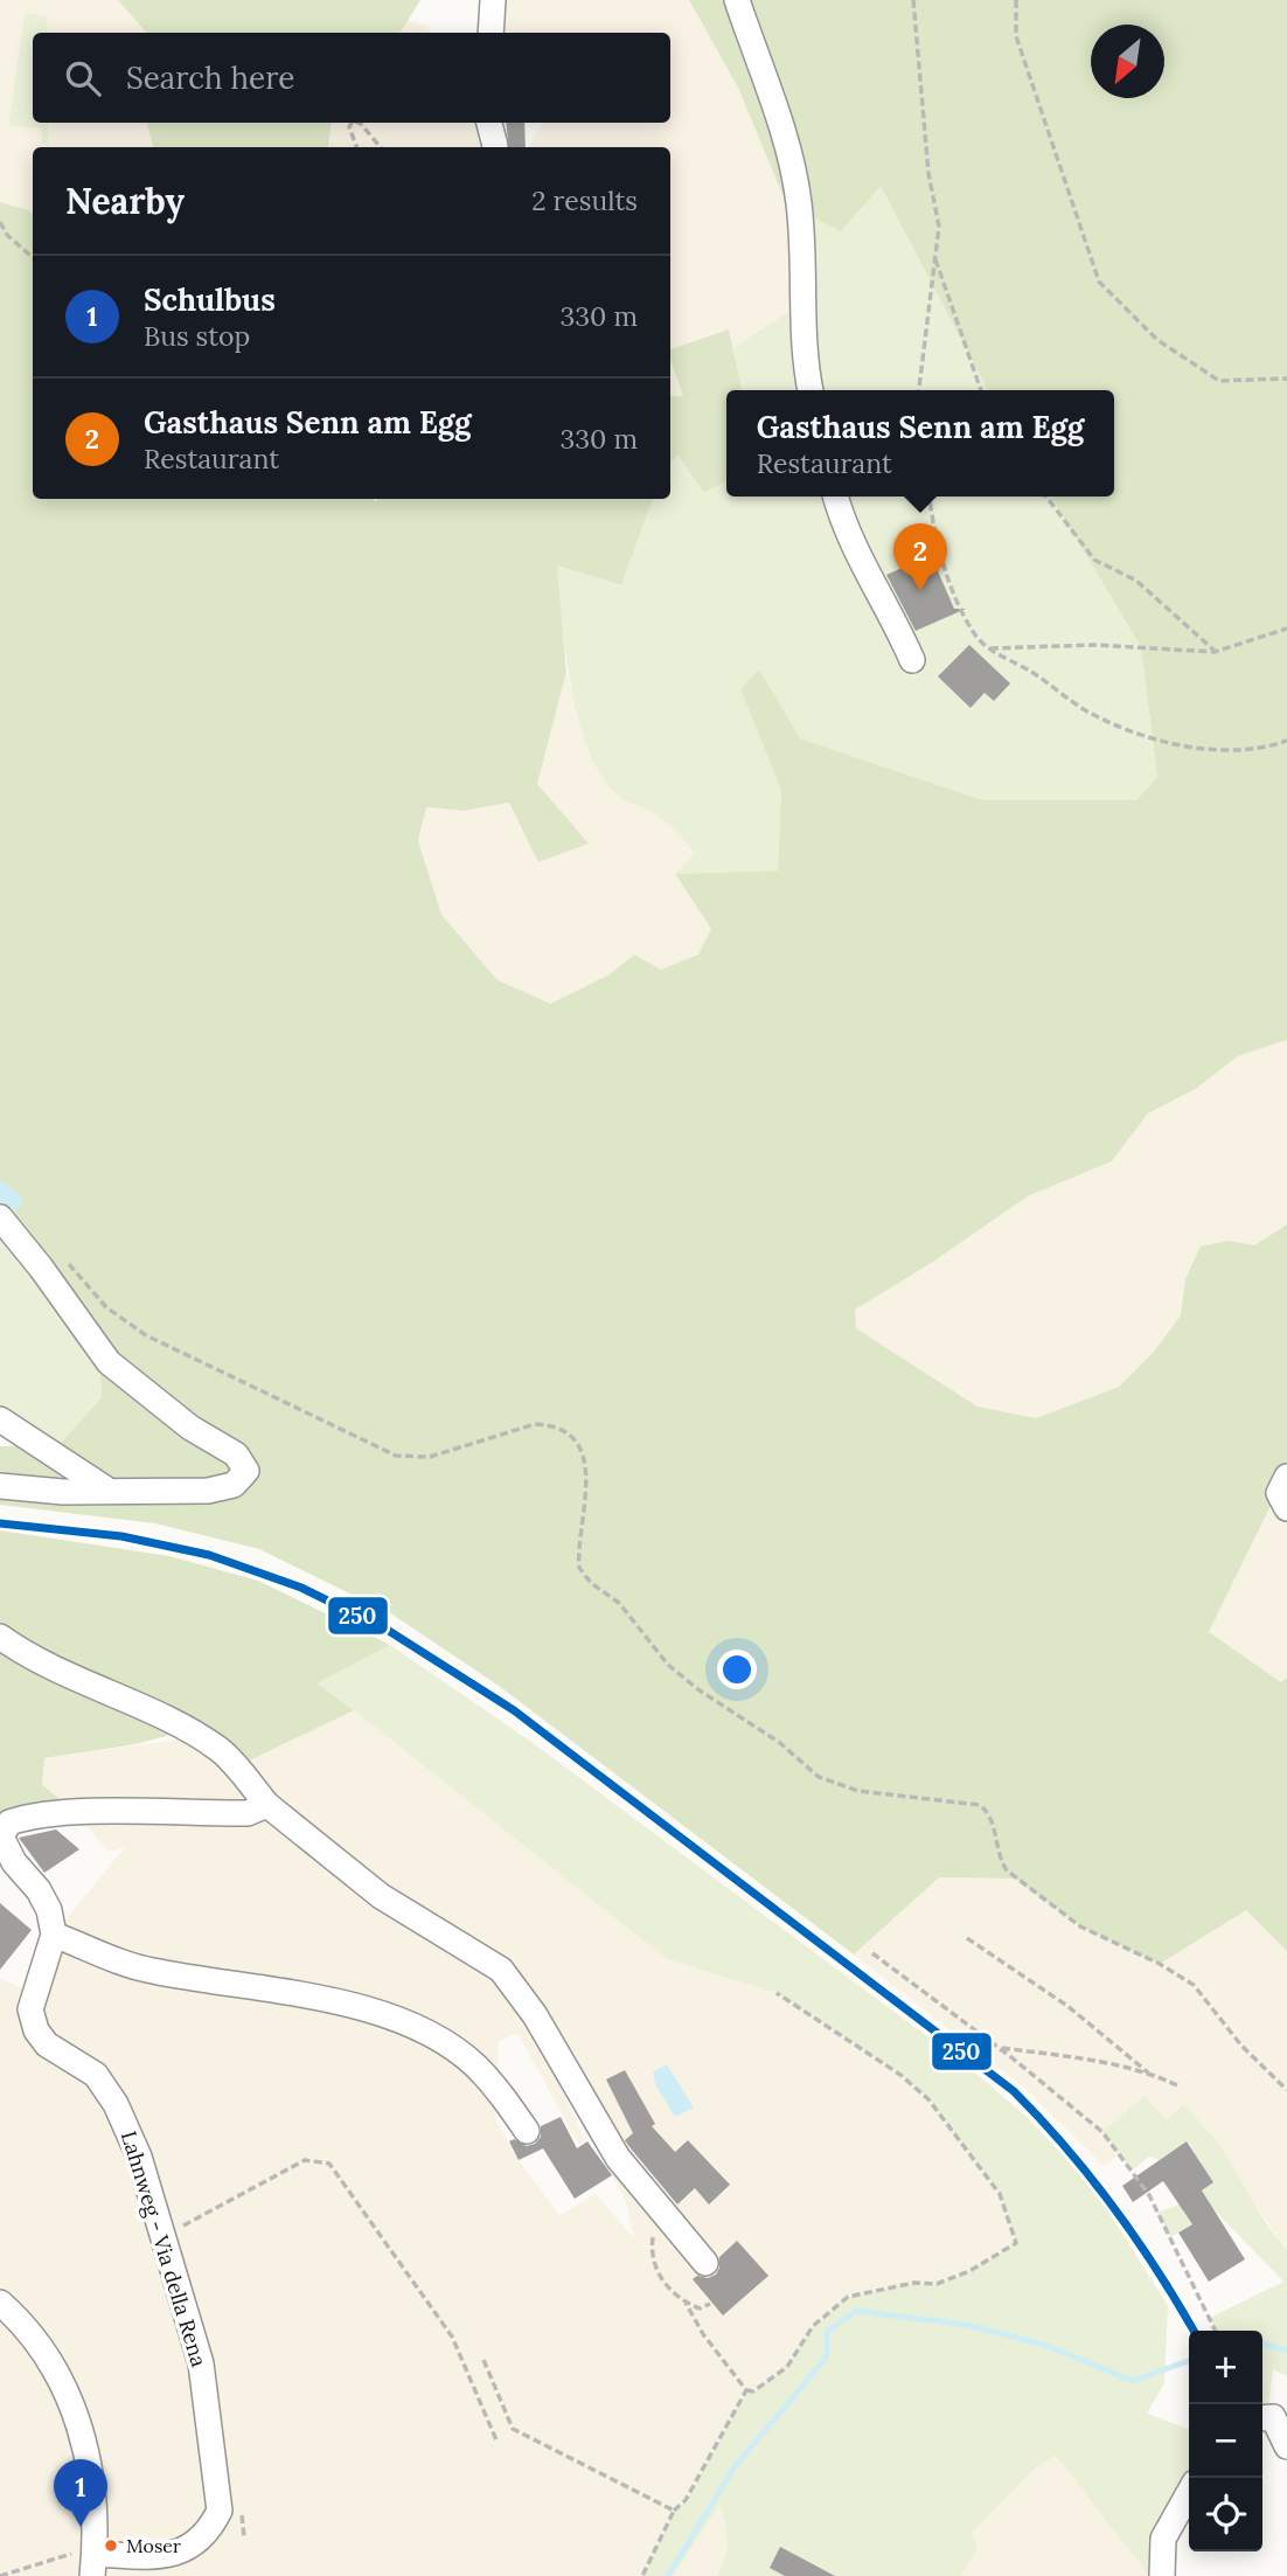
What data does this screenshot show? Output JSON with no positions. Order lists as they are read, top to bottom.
{
  "streets": {
    "street": ["Lahnweg - Via della Rena"]
  },
  "places": ["Moser"],
  "lines": ["transit line 250"],
  "north": "bottom left",
  "page": {
    "search": "Search here",
    "heading": ["Nearby", "2 results"],
    "list": [
      {
        "mark": "1",
        "name": "Schulbus",
        "note": "Bus stop",
        "value": "330 m"
      },
      {
        "mark": "2",
        "name": "Gasthaus Senn am Egg",
        "note": "Restaurant",
        "value": "330 m"
      }
    ],
    "popup": ["Gasthaus Senn am Egg", "Restaurant"],
    "pins": ["2", "1"],
    "map_buttons": ["+", "−"]
  }
}
